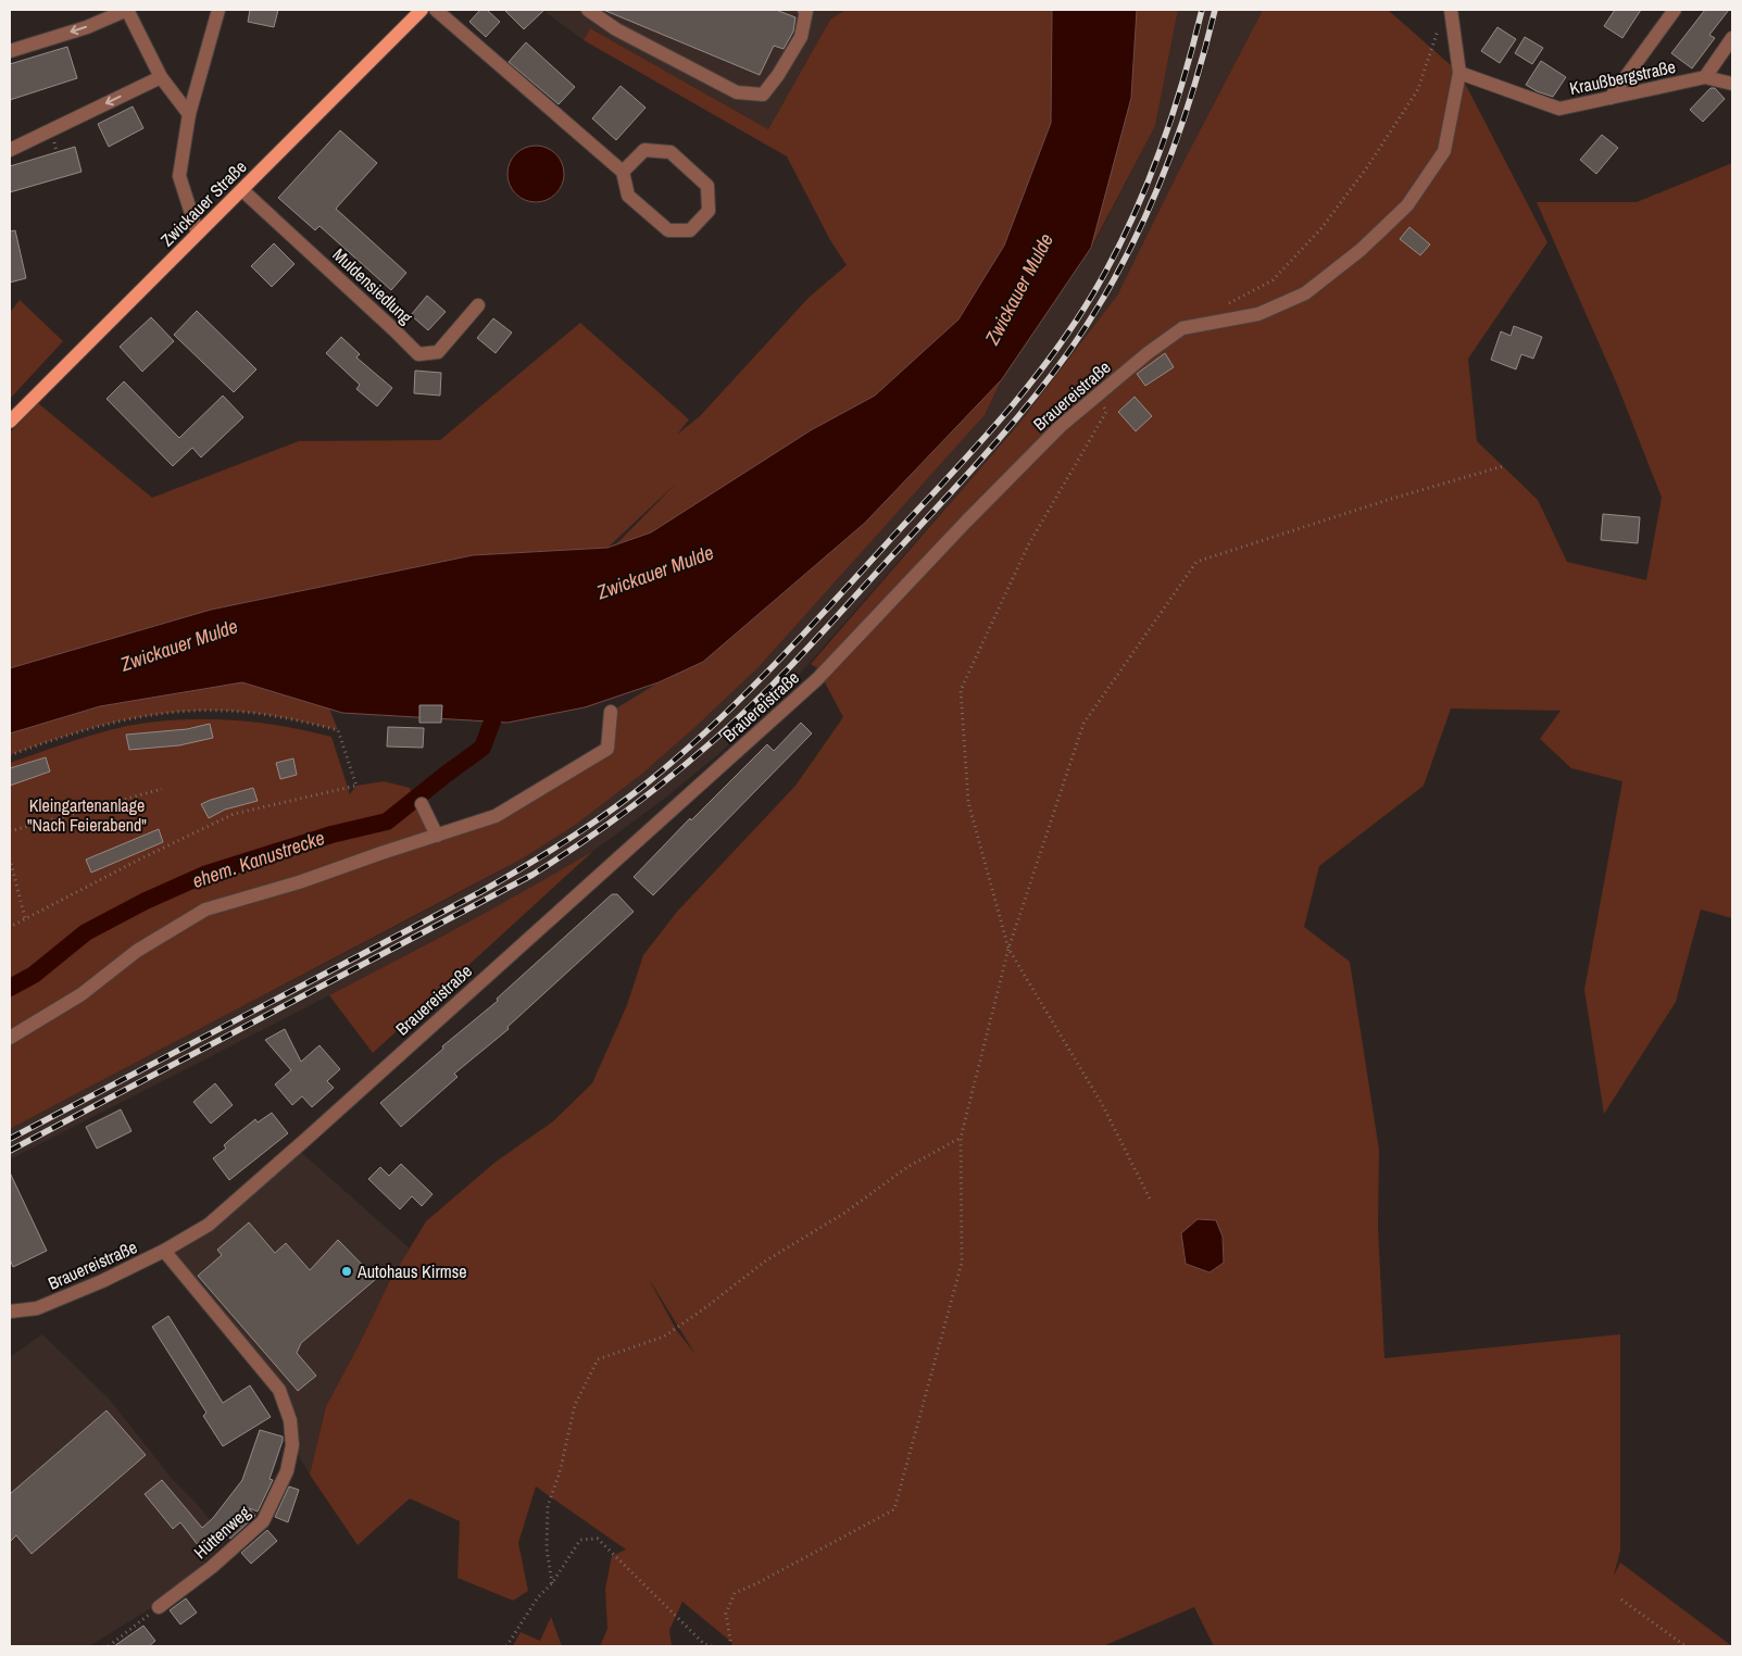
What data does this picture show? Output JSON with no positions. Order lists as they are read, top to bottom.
{
  "streets": {
    "main road": ["Zwickauer Straße"],
    "street": [
      "Kraußbergstraße",
      "Muldensiedlung",
      "Brauereistraße",
      "Hüttenweg"
    ]
  },
  "crossings": [
    ["Kraußbergstraße", "Brauereistraße"],
    ["Zwickauer Straße", "Muldensiedlung"],
    ["Brauereistraße", "Hüttenweg"]
  ],
  "water": ["Zwickauer Mulde", "ehem. Kanustrecke"],
  "parks": ["Kleingartenanlage \"Nach Feierabend\""],
  "places": ["Autohaus Kirmse"]
}
